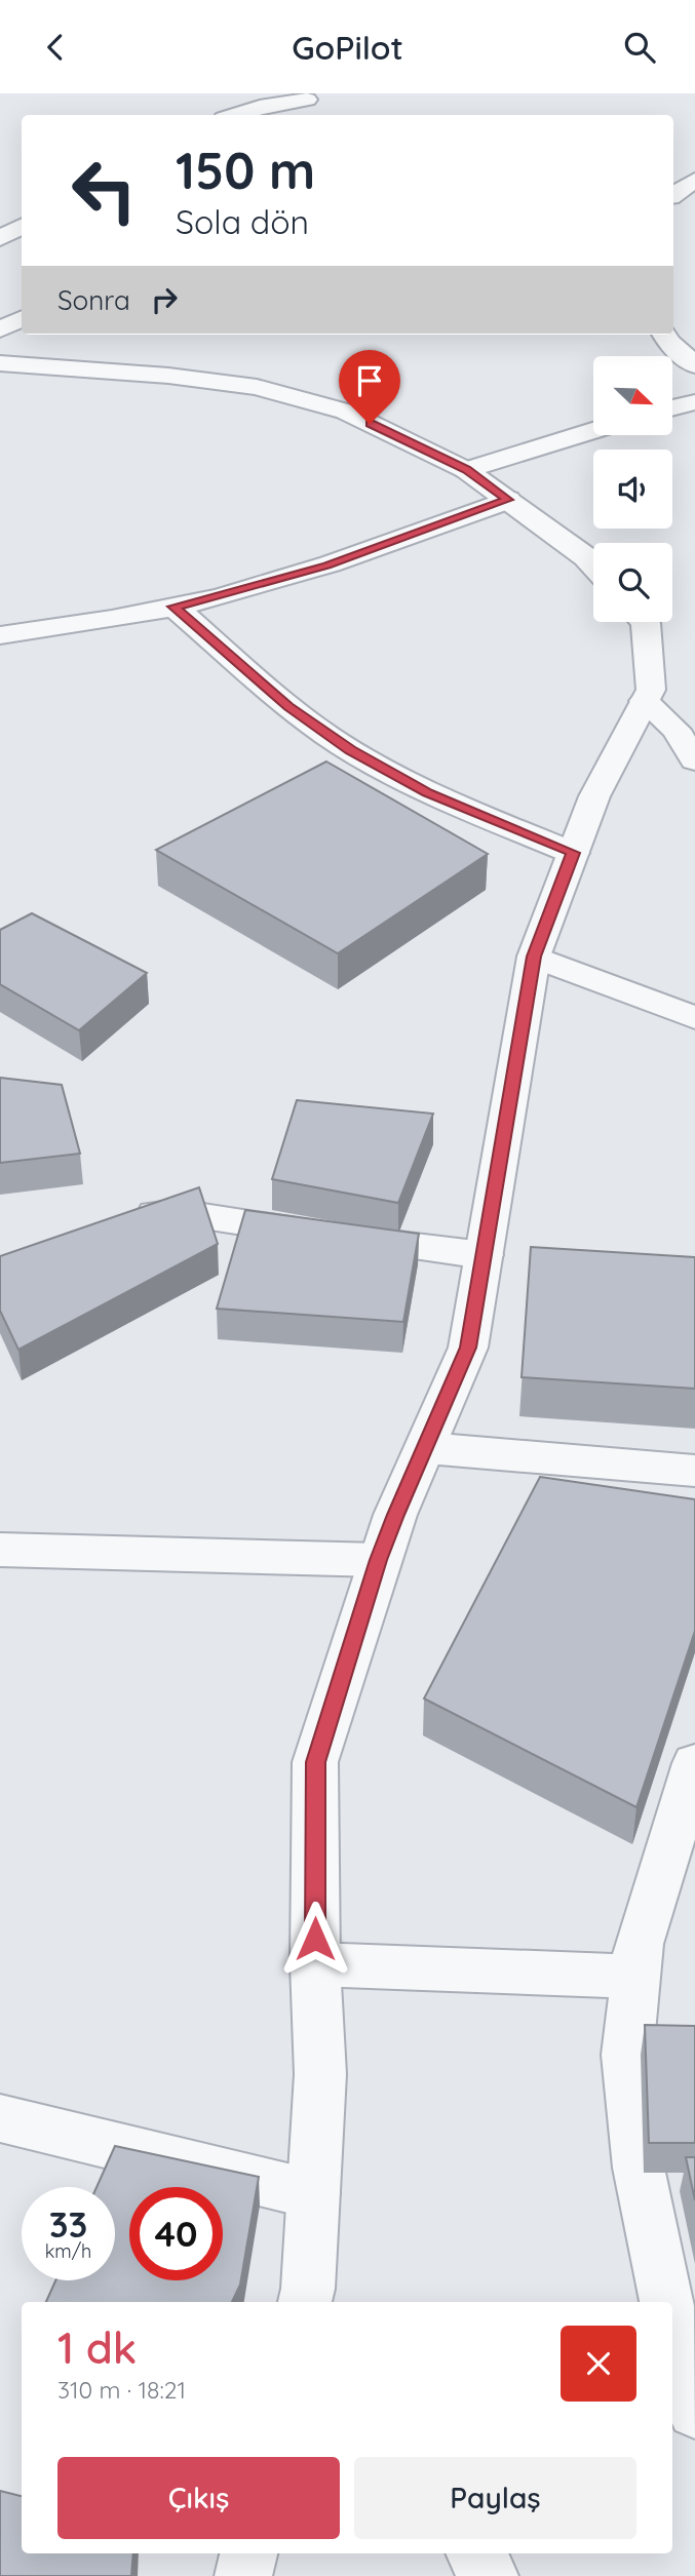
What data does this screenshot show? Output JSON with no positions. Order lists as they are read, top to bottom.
{
  "north": "bottom right",
  "page": {
    "header": "GoPilot",
    "turn": ["150 m", "Sola dön"],
    "then": "Sonra",
    "speed": "33 km/h",
    "limit": "40",
    "heading": ["1 dk", "310 m · 18:21"],
    "buttons": ["Çıkış", "Paylaş"]
  }
}
